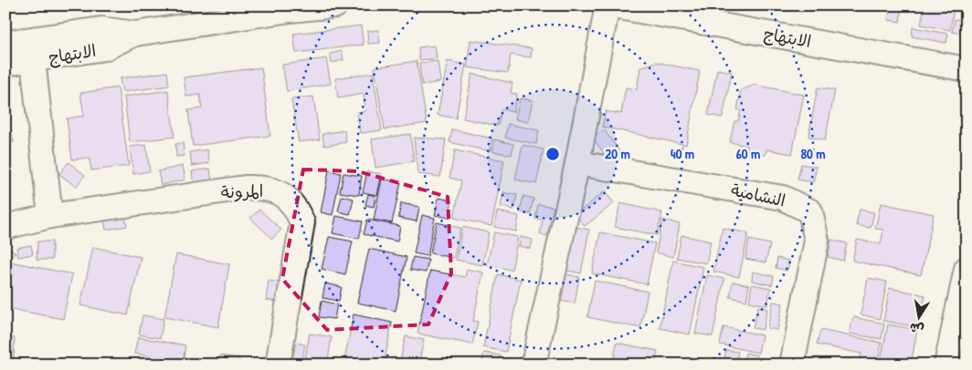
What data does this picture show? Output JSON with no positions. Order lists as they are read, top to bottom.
{
  "streets": {
    "street": ["الابتهاج", "المرونة", "النشامية"]
  },
  "north": "bottom",
  "rings": [
    "20 m",
    "40 m",
    "60 m",
    "80 m"
  ]
}
